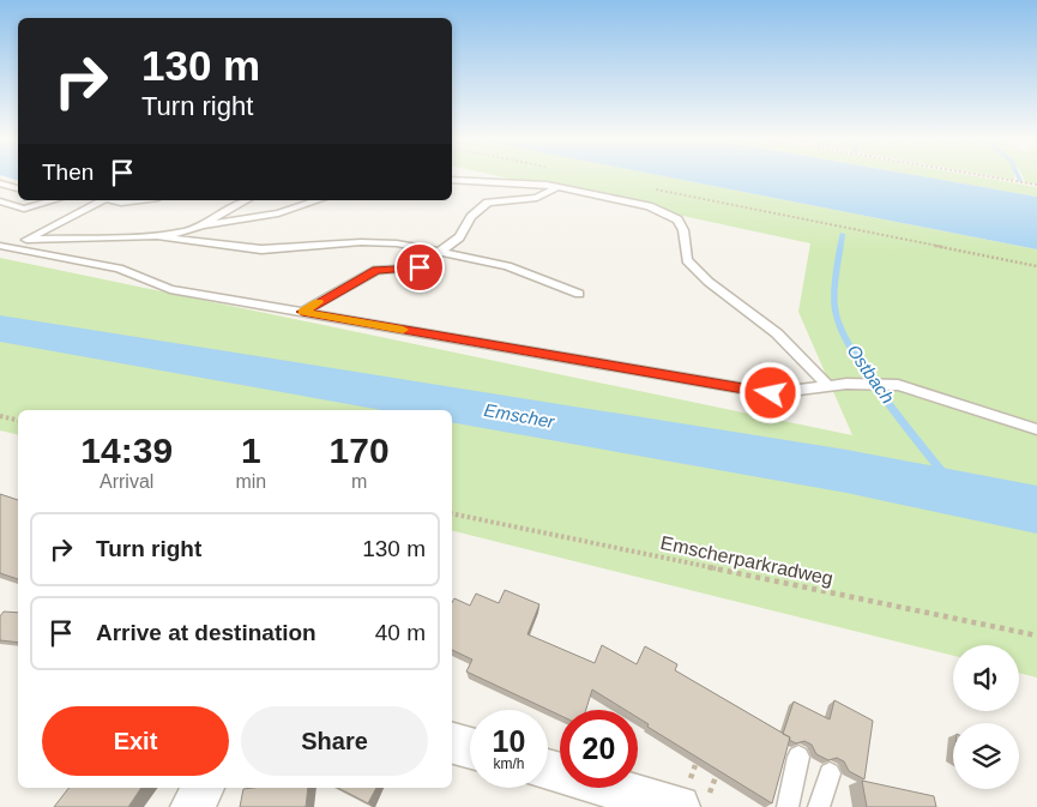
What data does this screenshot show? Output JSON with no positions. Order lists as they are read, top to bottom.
{
  "streets": {
    "path": ["Emscherparkradweg"]
  },
  "water": ["Ostbach", "Emscher"],
  "page": {
    "turn": ["130 m", "Turn right"],
    "then": "Then",
    "eta": [
      "14:39",
      "Arrival",
      "1",
      "min",
      "170",
      "m"
    ],
    "list": [
      {
        "name": "Turn right",
        "value": "130 m"
      },
      {
        "name": "Arrive at destination",
        "value": "40 m"
      }
    ],
    "buttons": ["Exit", "Share"],
    "speed": "10 km/h",
    "limit": "20"
  }
}
